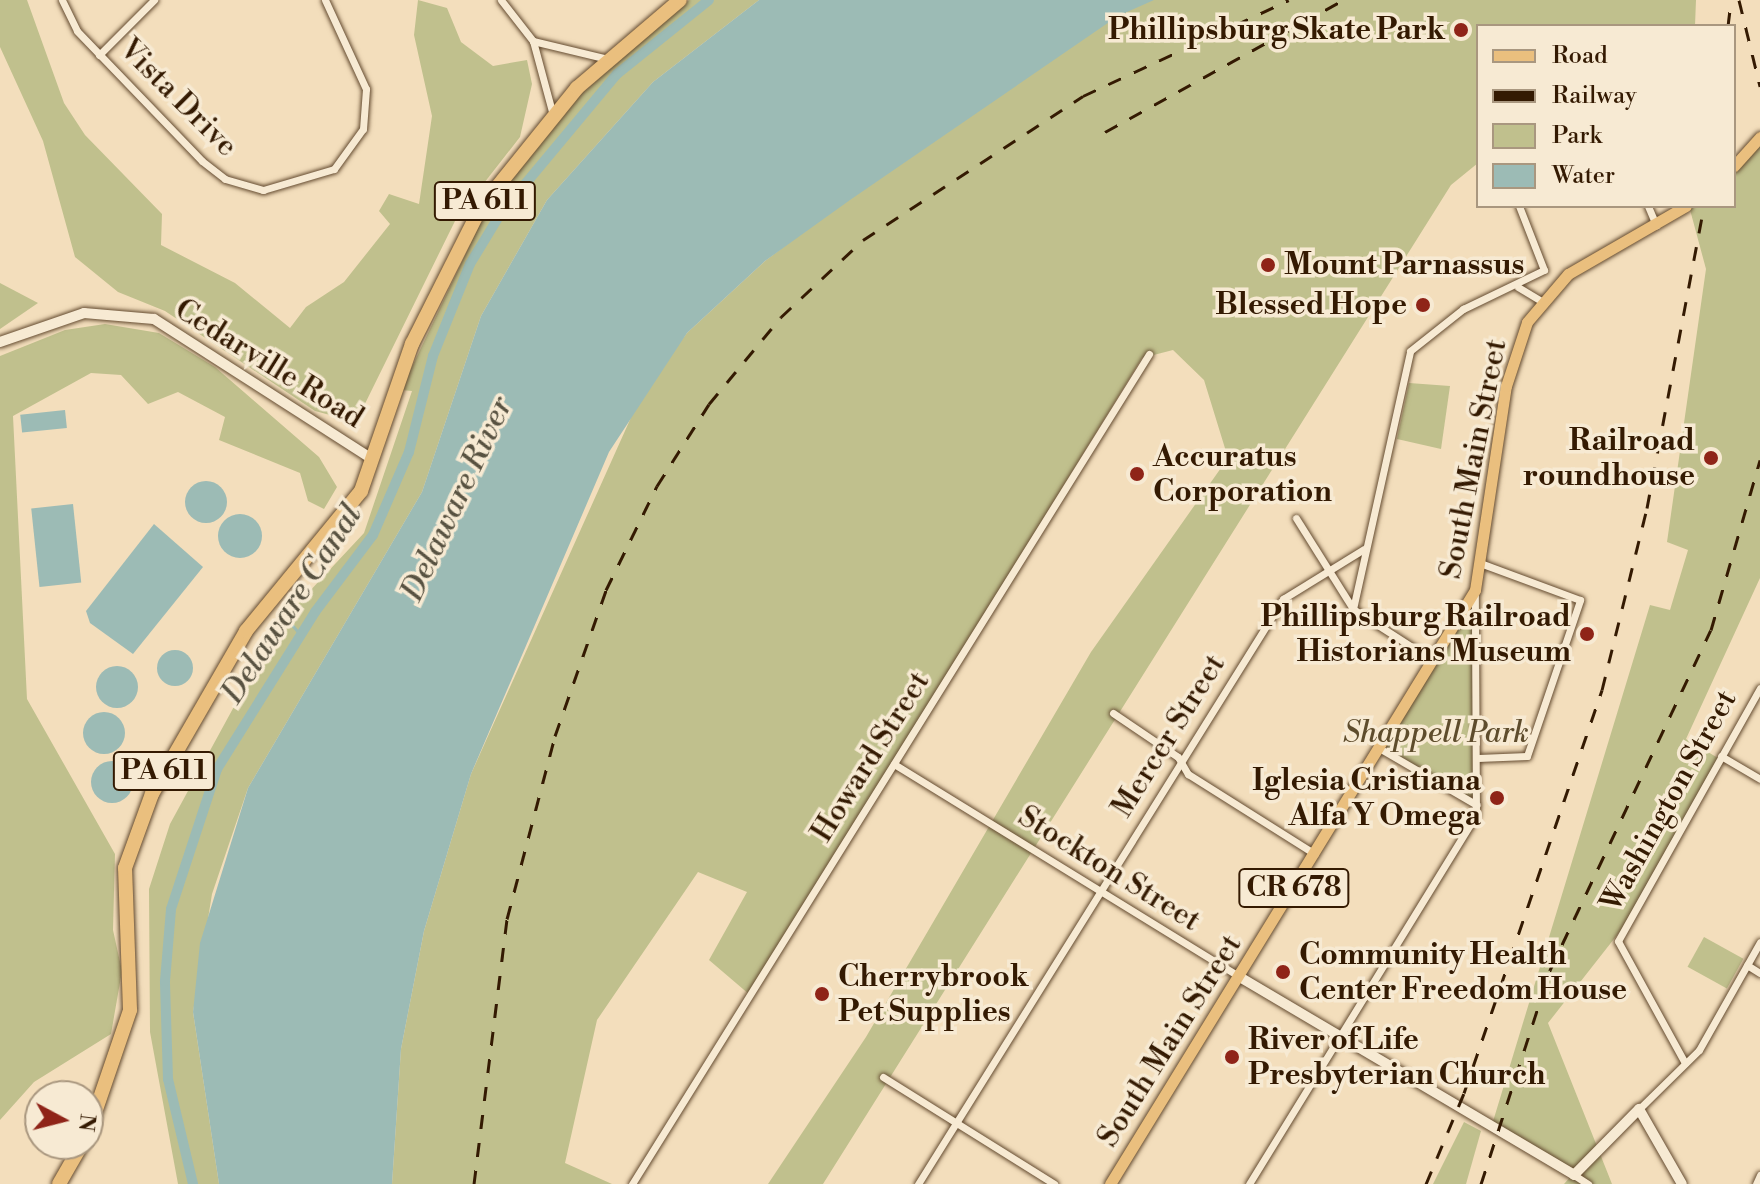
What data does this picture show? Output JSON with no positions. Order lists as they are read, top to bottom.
{
  "streets": {
    "highway": ["PA 611"],
    "main road": ["South Main Street", "CR 678"],
    "street": [
      "Vista Drive",
      "Cedarville Road",
      "Mercer Street",
      "Howard Street",
      "Washington Street",
      "Stockton Street"
    ]
  },
  "crossings": [
    ["PA 611", "Cedarville Road"],
    ["South Main Street", "Stockton Street"],
    ["Mercer Street", "Stockton Street"],
    ["Howard Street", "Stockton Street"]
  ],
  "water": ["Delaware River", "Delaware Canal"],
  "parks": ["Shappell Park"],
  "places": [
    "Phillipsburg Skate Park",
    "Mount Parnassus",
    "Blessed Hope",
    "Railroad roundhouse",
    "Accuratus Corporation",
    "Phillipsburg Railroad Historians Museum",
    "Iglesia Cristiana Alfa Y Omega",
    "Community Health Center Freedom House",
    "Cherrybrook Pet Supplies",
    "River of Life Presbyterian Church"
  ],
  "legend": [
    "Road",
    "Railway",
    "Park",
    "Water"
  ],
  "north": "right"
}
